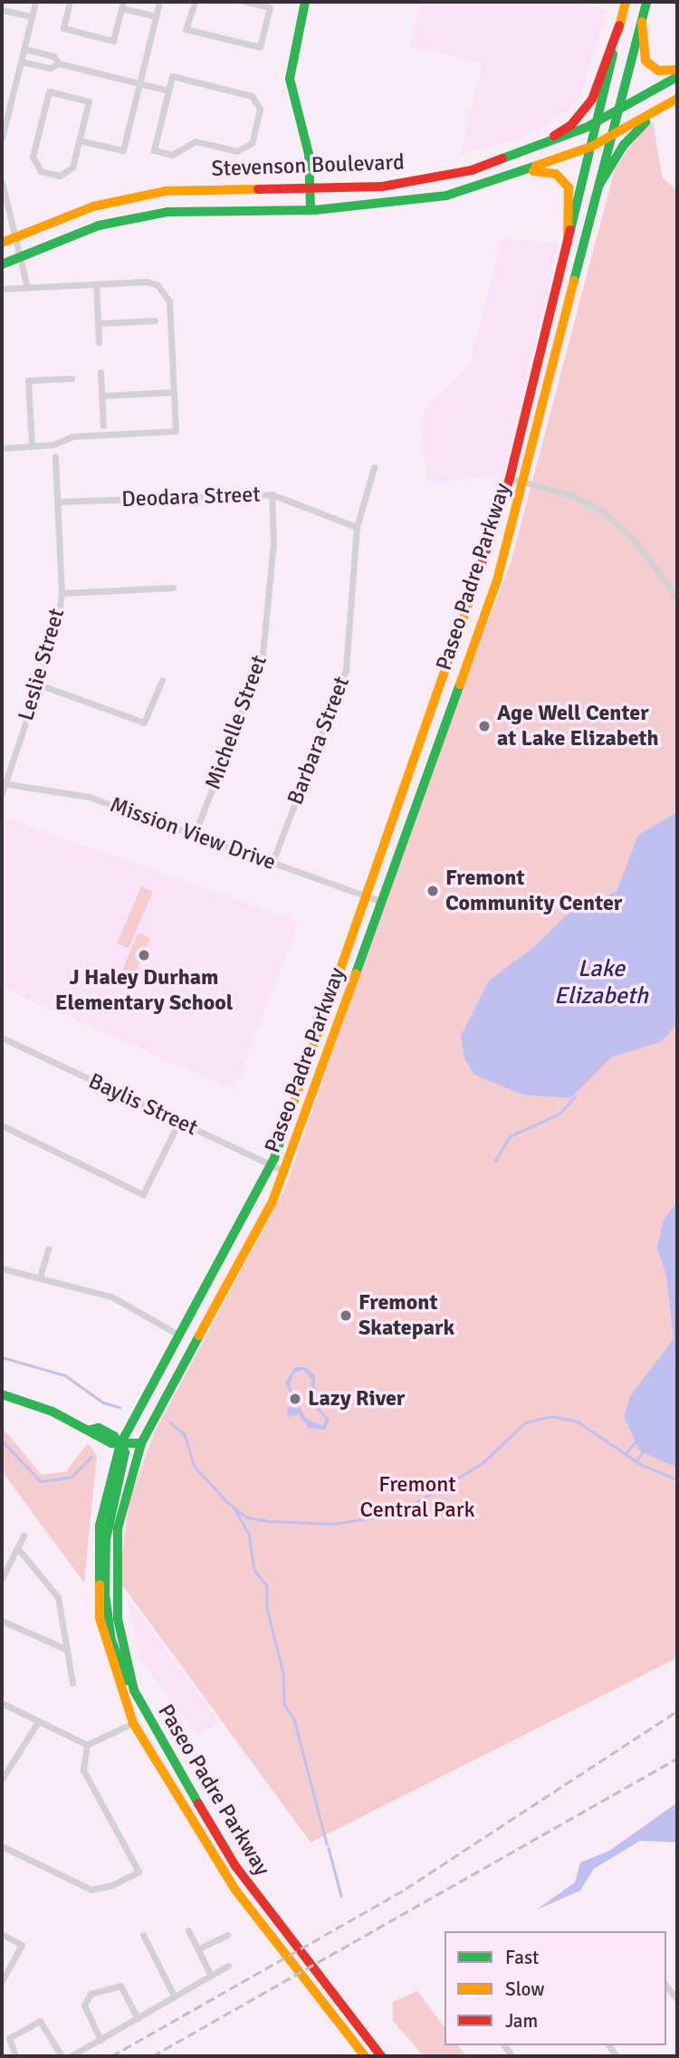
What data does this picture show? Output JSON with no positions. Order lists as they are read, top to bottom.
{
  "streets": {
    "main road": ["Stevenson Boulevard", "Paseo Padre Parkway"],
    "street": [
      "Deodara Street",
      "Leslie Street",
      "Michelle Street",
      "Barbara Street",
      "Mission View Drive",
      "Baylis Street"
    ]
  },
  "crossings": [
    ["Stevenson Boulevard", "Paseo Padre Parkway"],
    ["Deodara Street", "Leslie Street"],
    ["Deodara Street", "Michelle Street"],
    ["Deodara Street", "Barbara Street"],
    ["Paseo Padre Parkway", "Mission View Drive"],
    ["Paseo Padre Parkway", "Baylis Street"],
    ["Leslie Street", "Mission View Drive"],
    ["Michelle Street", "Mission View Drive"],
    ["Barbara Street", "Mission View Drive"]
  ],
  "water": ["Lake Elizabeth"],
  "parks": ["Fremont Central Park"],
  "places": [
    "Age Well Center at Lake Elizabeth",
    "Fremont Community Center",
    "J Haley Durham Elementary School",
    "Fremont Skatepark",
    "Lazy River"
  ],
  "legend": ["Fast", "Slow", "Jam"]
}
